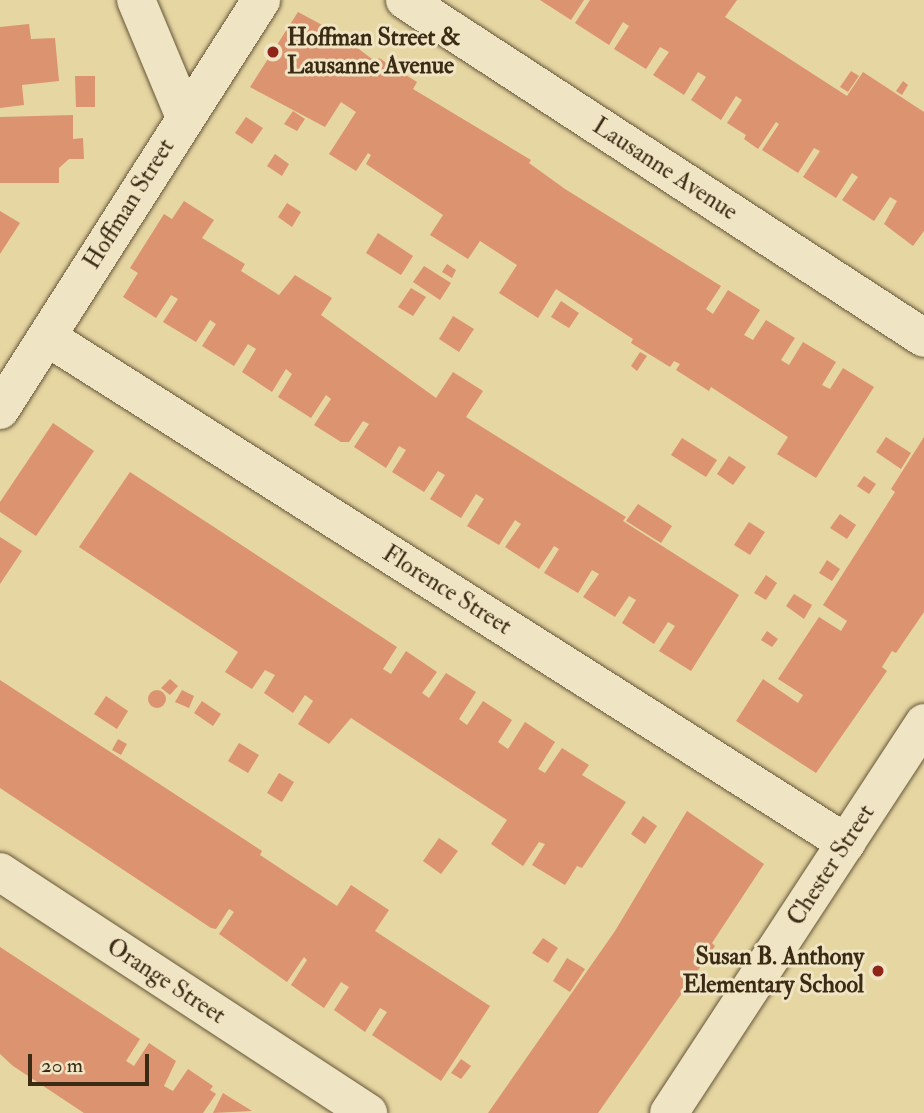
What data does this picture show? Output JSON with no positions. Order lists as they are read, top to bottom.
{
  "streets": {
    "street": [
      "Lausanne Avenue",
      "Hoffman Street",
      "Florence Street",
      "Chester Street",
      "Orange Street"
    ]
  },
  "crossings": [
    ["Hoffman Street", "Florence Street"],
    ["Florence Street", "Chester Street"]
  ],
  "places": ["Hoffman Street & Lausanne Avenue", "Susan B. Anthony Elementary School"],
  "scale_bar": "20 m"
}
